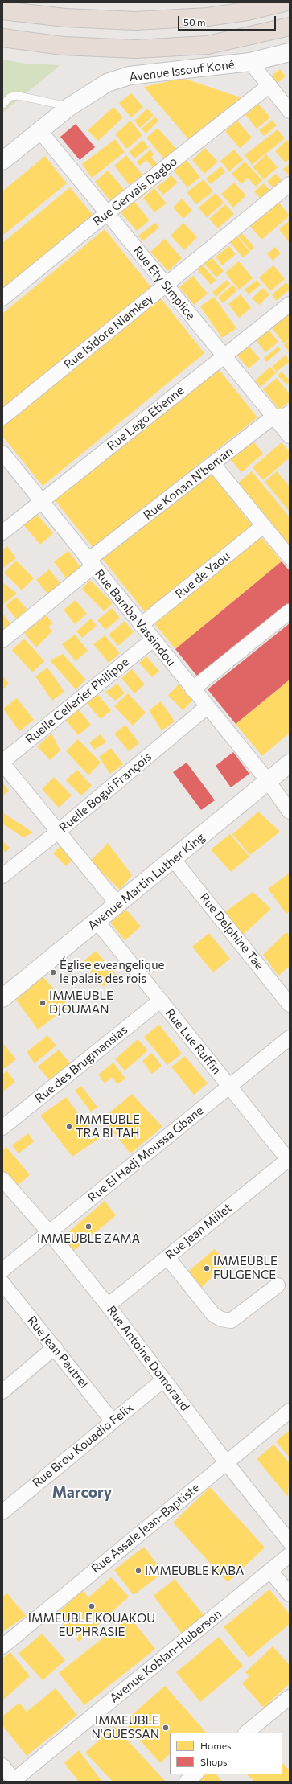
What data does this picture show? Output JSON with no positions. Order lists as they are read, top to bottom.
{
  "streets": {
    "street": [
      "Avenue Issouf Koné",
      "Rue Gervais Dagbo",
      "Rue Ety Simplice",
      "Rue Isidore Niamkey",
      "Rue Lago Etienne",
      "Rue Konan N'beman",
      "Rue de Yaou",
      "Rue Bamba Vassindou",
      "Ruelle Cellerier Philippe",
      "Ruelle Bogui François",
      "Avenue Martin Luther King",
      "Rue Delphine Tae",
      "Rue Lue Ruffin",
      "Rue des Brugmansias",
      "Rue El Hadj Moussa Gbane",
      "Rue Jean Millet",
      "Rue Jean Pautrel",
      "Rue Antoine Domoraud",
      "Rue Brou Kouadio Félix",
      "Rue Assalé Jean-Baptiste",
      "Avenue Koblan-Huberson"
    ]
  },
  "crossings": [
    ["Avenue Issouf Koné", "Rue Ety Simplice"],
    ["Rue Gervais Dagbo", "Rue Ety Simplice"],
    ["Rue Ety Simplice", "Rue Isidore Niamkey"],
    ["Rue Ety Simplice", "Rue Lago Etienne"],
    ["Rue Ety Simplice", "Rue Konan N'beman"],
    ["Rue Lago Etienne", "Rue Bamba Vassindou"],
    ["Rue Konan N'beman", "Rue Bamba Vassindou"],
    ["Rue de Yaou", "Rue Bamba Vassindou"],
    ["Rue Bamba Vassindou", "Ruelle Cellerier Philippe"],
    ["Rue Bamba Vassindou", "Ruelle Bogui François"],
    ["Rue Bamba Vassindou", "Avenue Martin Luther King"],
    ["Avenue Martin Luther King", "Rue Delphine Tae"],
    ["Avenue Martin Luther King", "Rue Lue Ruffin"],
    ["Rue Lue Ruffin", "Rue des Brugmansias"],
    ["Rue Lue Ruffin", "Rue El Hadj Moussa Gbane"],
    ["Rue Lue Ruffin", "Rue Jean Millet"],
    ["Rue El Hadj Moussa Gbane", "Rue Antoine Domoraud"],
    ["Rue Jean Millet", "Rue Antoine Domoraud"],
    ["Rue Jean Pautrel", "Rue Brou Kouadio Félix"],
    ["Rue Antoine Domoraud", "Rue Brou Kouadio Félix"],
    ["Rue Antoine Domoraud", "Rue Assalé Jean-Baptiste"]
  ],
  "districts": ["Marcory"],
  "places": [
    "Église eveangelique le palais des rois",
    "IMMEUBLE DJOUMAN",
    "IMMEUBLE TRA BI TAH",
    "IMMEUBLE ZAMA",
    "IMMEUBLE FULGENCE",
    "IMMEUBLE KABA",
    "IMMEUBLE KOUAKOU EUPHRASIE",
    "IMMEUBLE N'GUESSAN"
  ],
  "legend": ["Homes", "Shops"],
  "scale_bar": "50 m"
}
